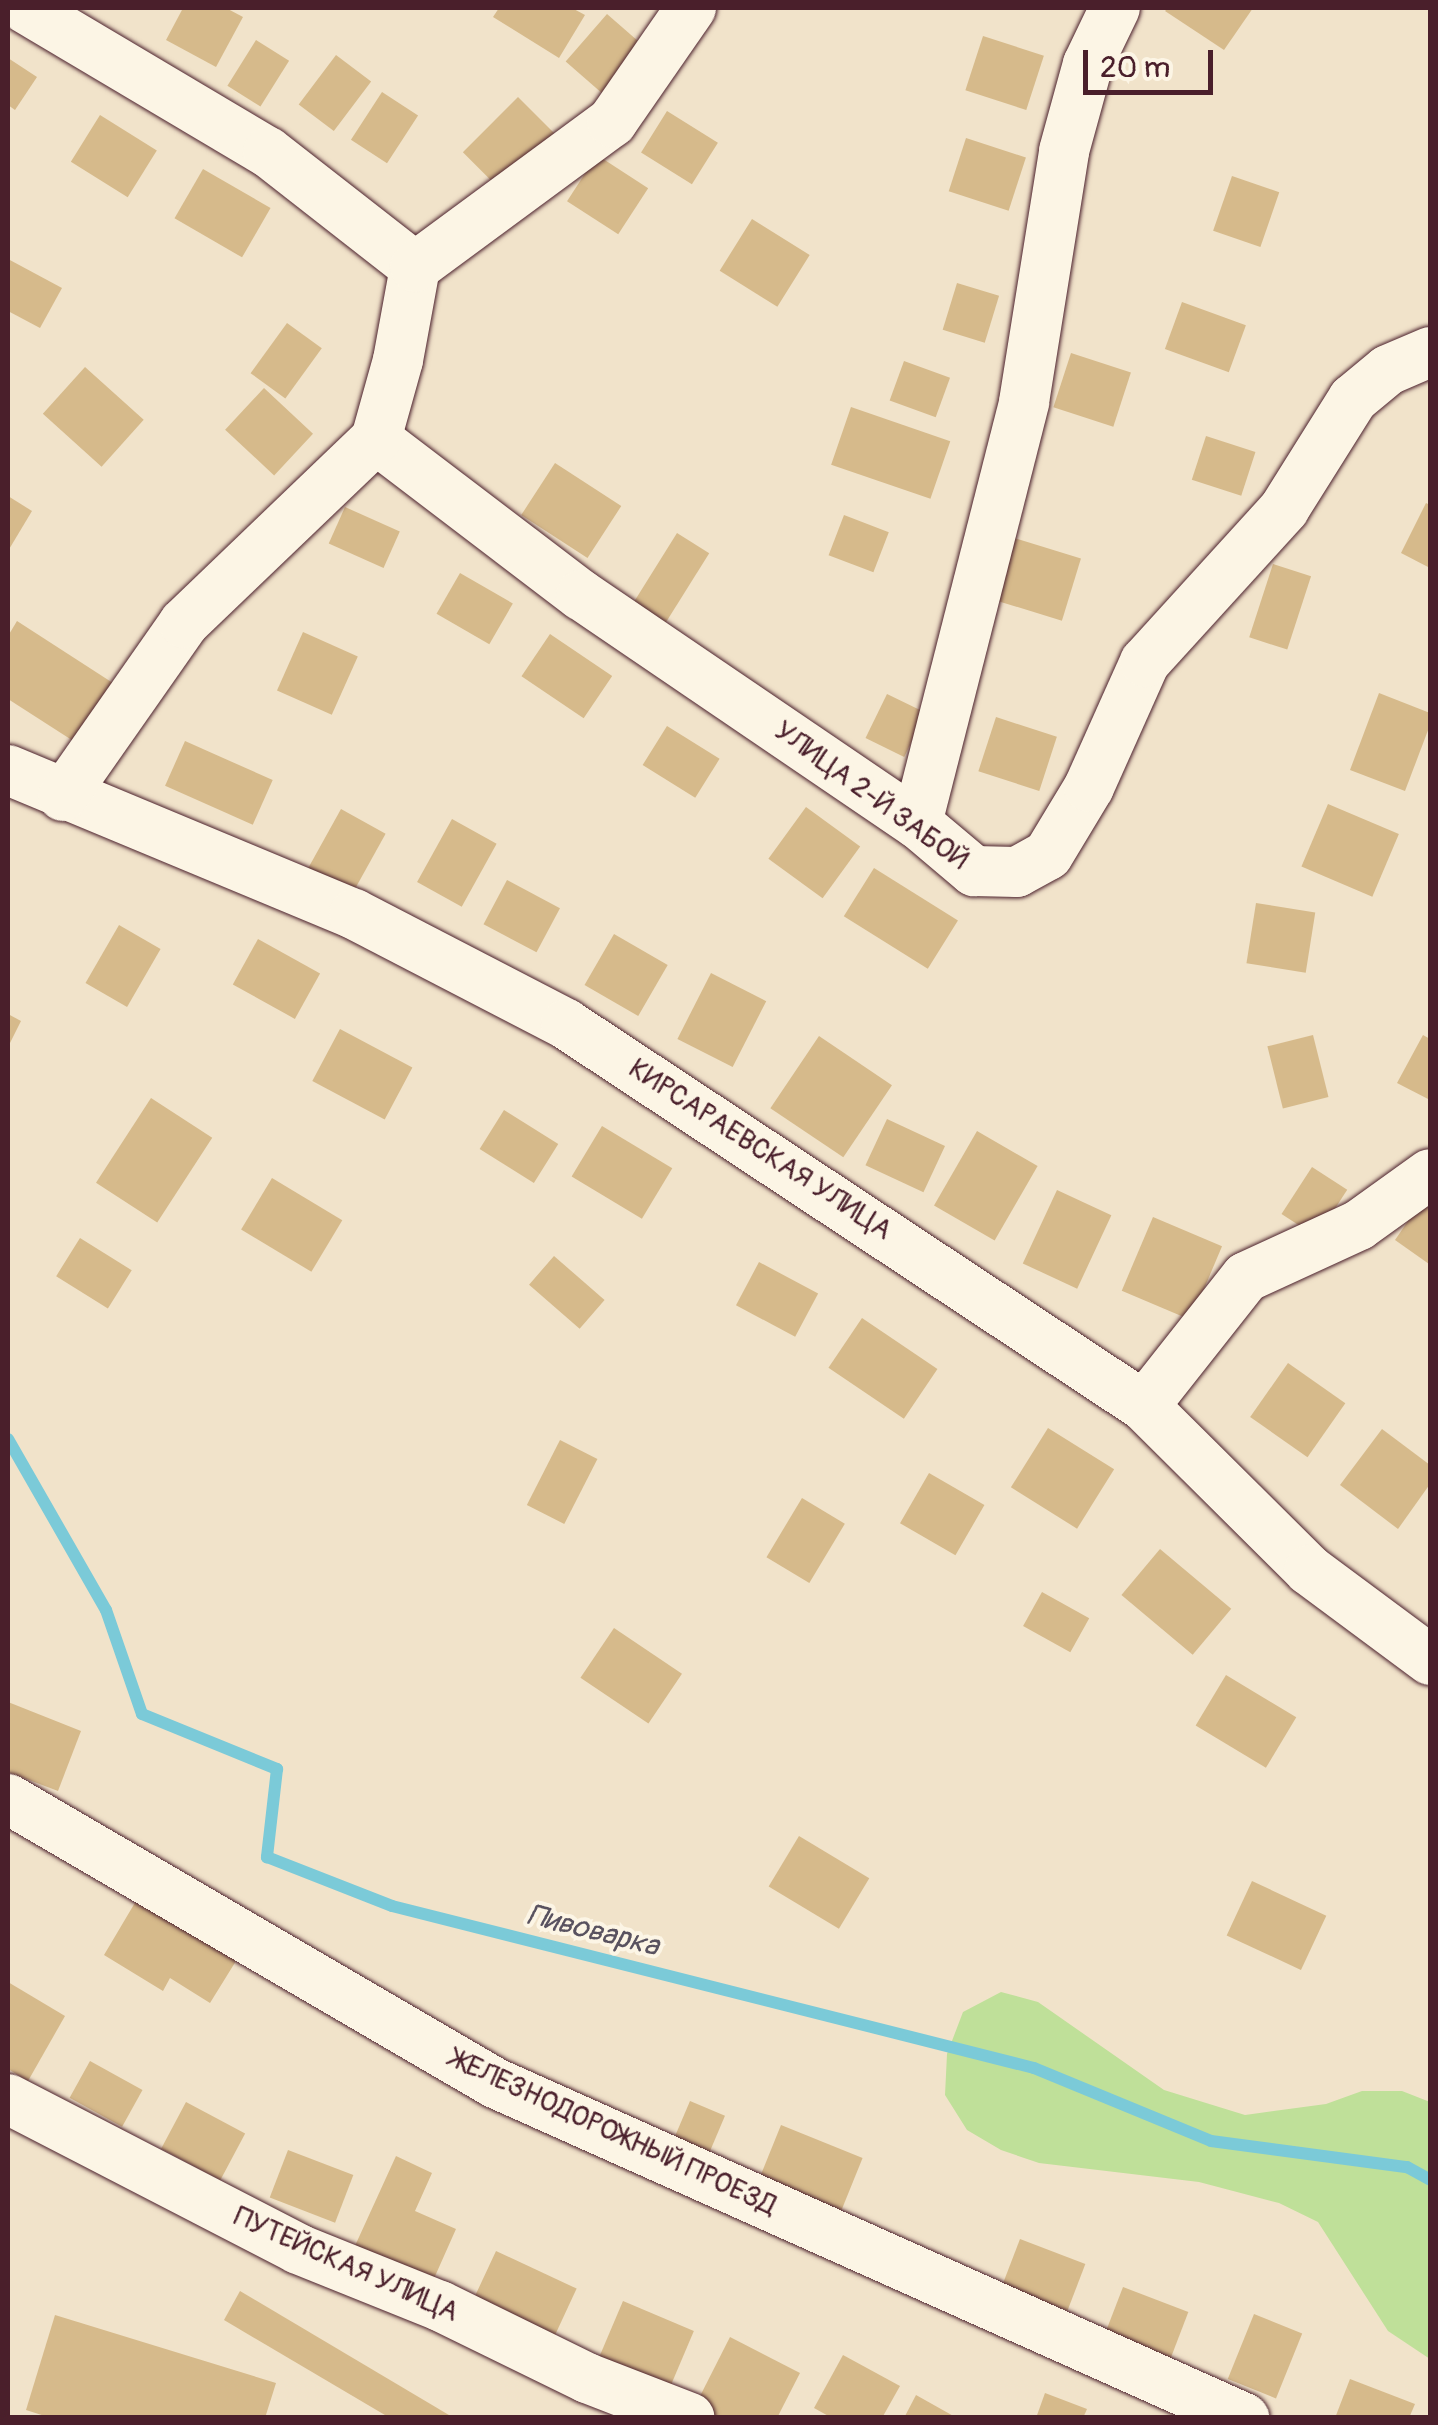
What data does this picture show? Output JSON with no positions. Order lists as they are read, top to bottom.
{
  "streets": {
    "street": [
      "УЛИЦА 2-Й ЗАБОЙ",
      "КИРСАРАЕВСКАЯ УЛИЦА",
      "ЖЕЛЕЗНОДОРОЖНЫЙ ПРОЕЗД",
      "ПУТЕЙСКАЯ УЛИЦА"
    ]
  },
  "water": ["Пивоварка"],
  "scale_bar": "20 m"
}
